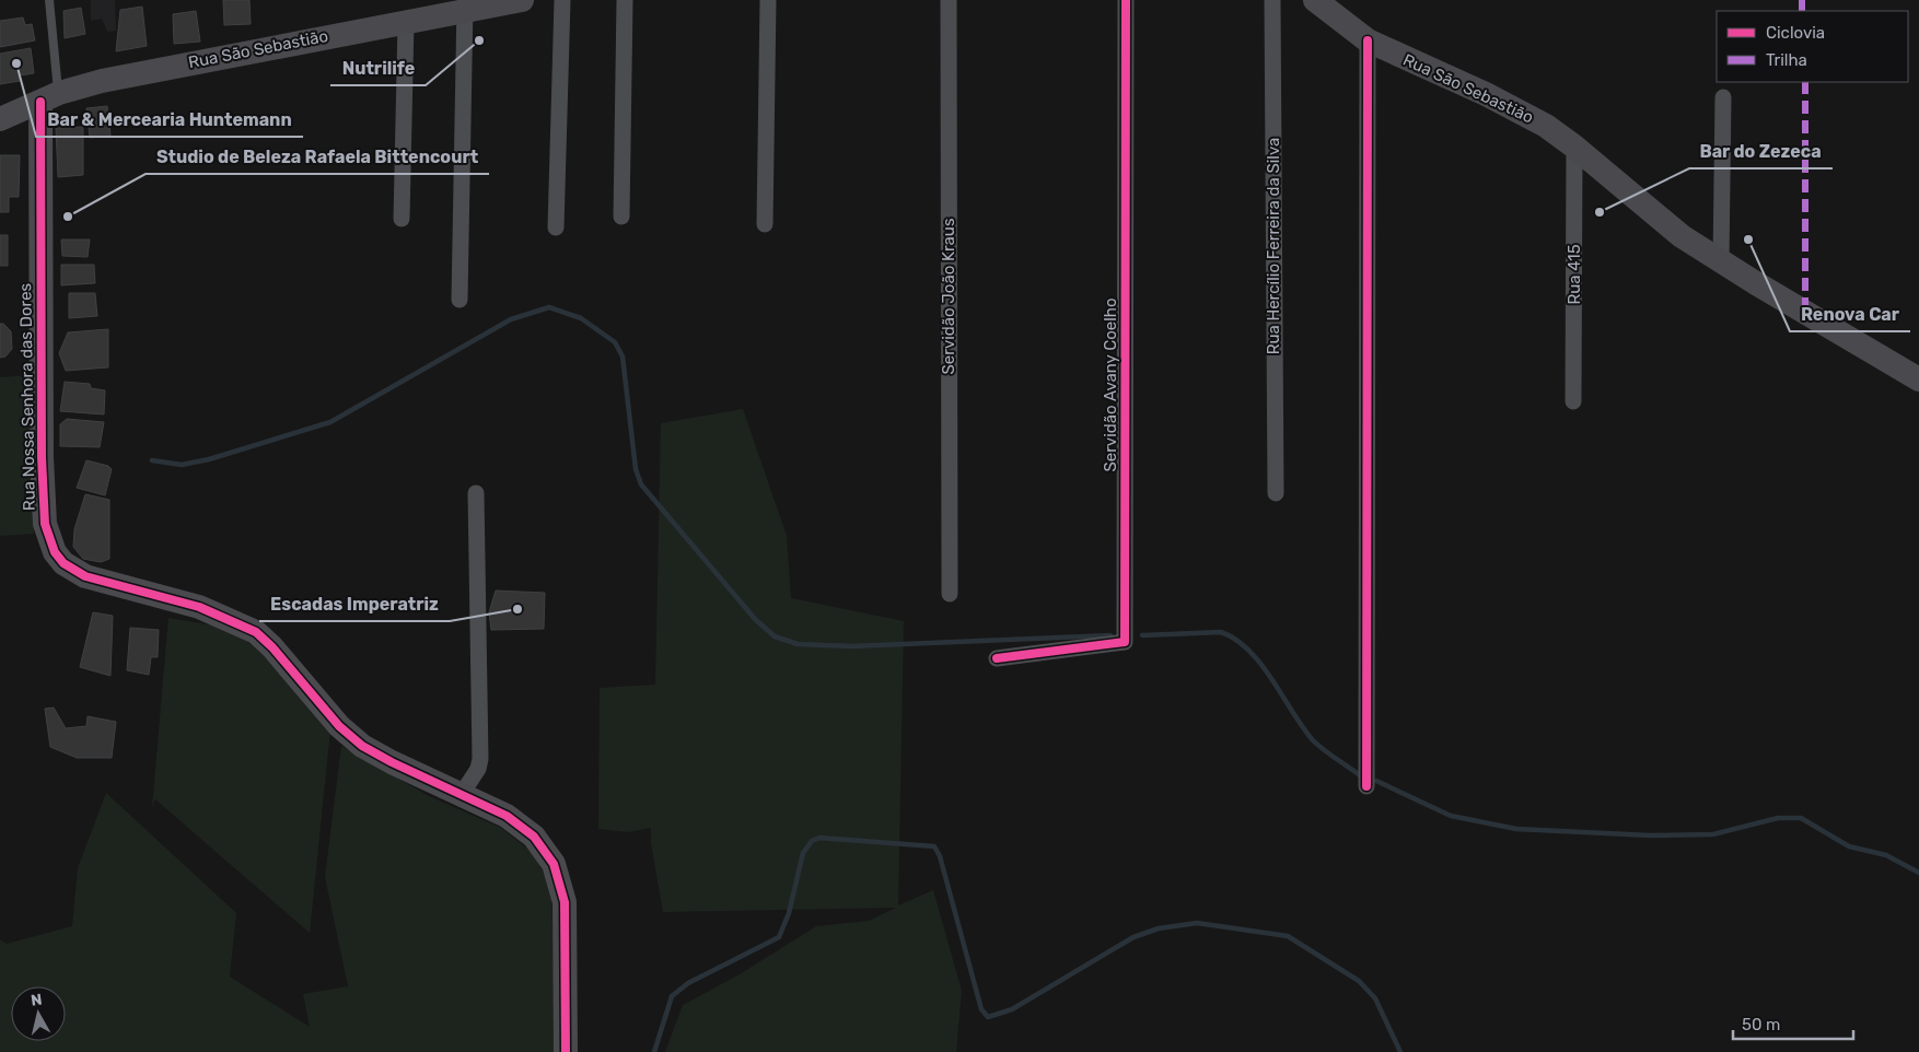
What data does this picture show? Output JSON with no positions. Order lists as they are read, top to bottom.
{
  "streets": {
    "street": [
      "Rua São Sebastião",
      "Rua Hercílio Ferreira da Silva",
      "Rua 415",
      "Servidão João Kraus",
      "Servidão Avany Coelho",
      "Rua Nossa Senhora das Dores"
    ]
  },
  "crossings": [
    ["Rua São Sebastião", "Rua 415"],
    ["Rua São Sebastião", "Rua Nossa Senhora das Dores"]
  ],
  "places": [
    "Nutrilife",
    "Bar & Mercearia Huntemann",
    "Bar do Zezeca",
    "Studio de Beleza Rafaela Bittencourt",
    "Renova Car",
    "Escadas Imperatriz"
  ],
  "legend": ["Ciclovia", "Trilha"],
  "scale_bar": "50 m",
  "north": "top"
}
